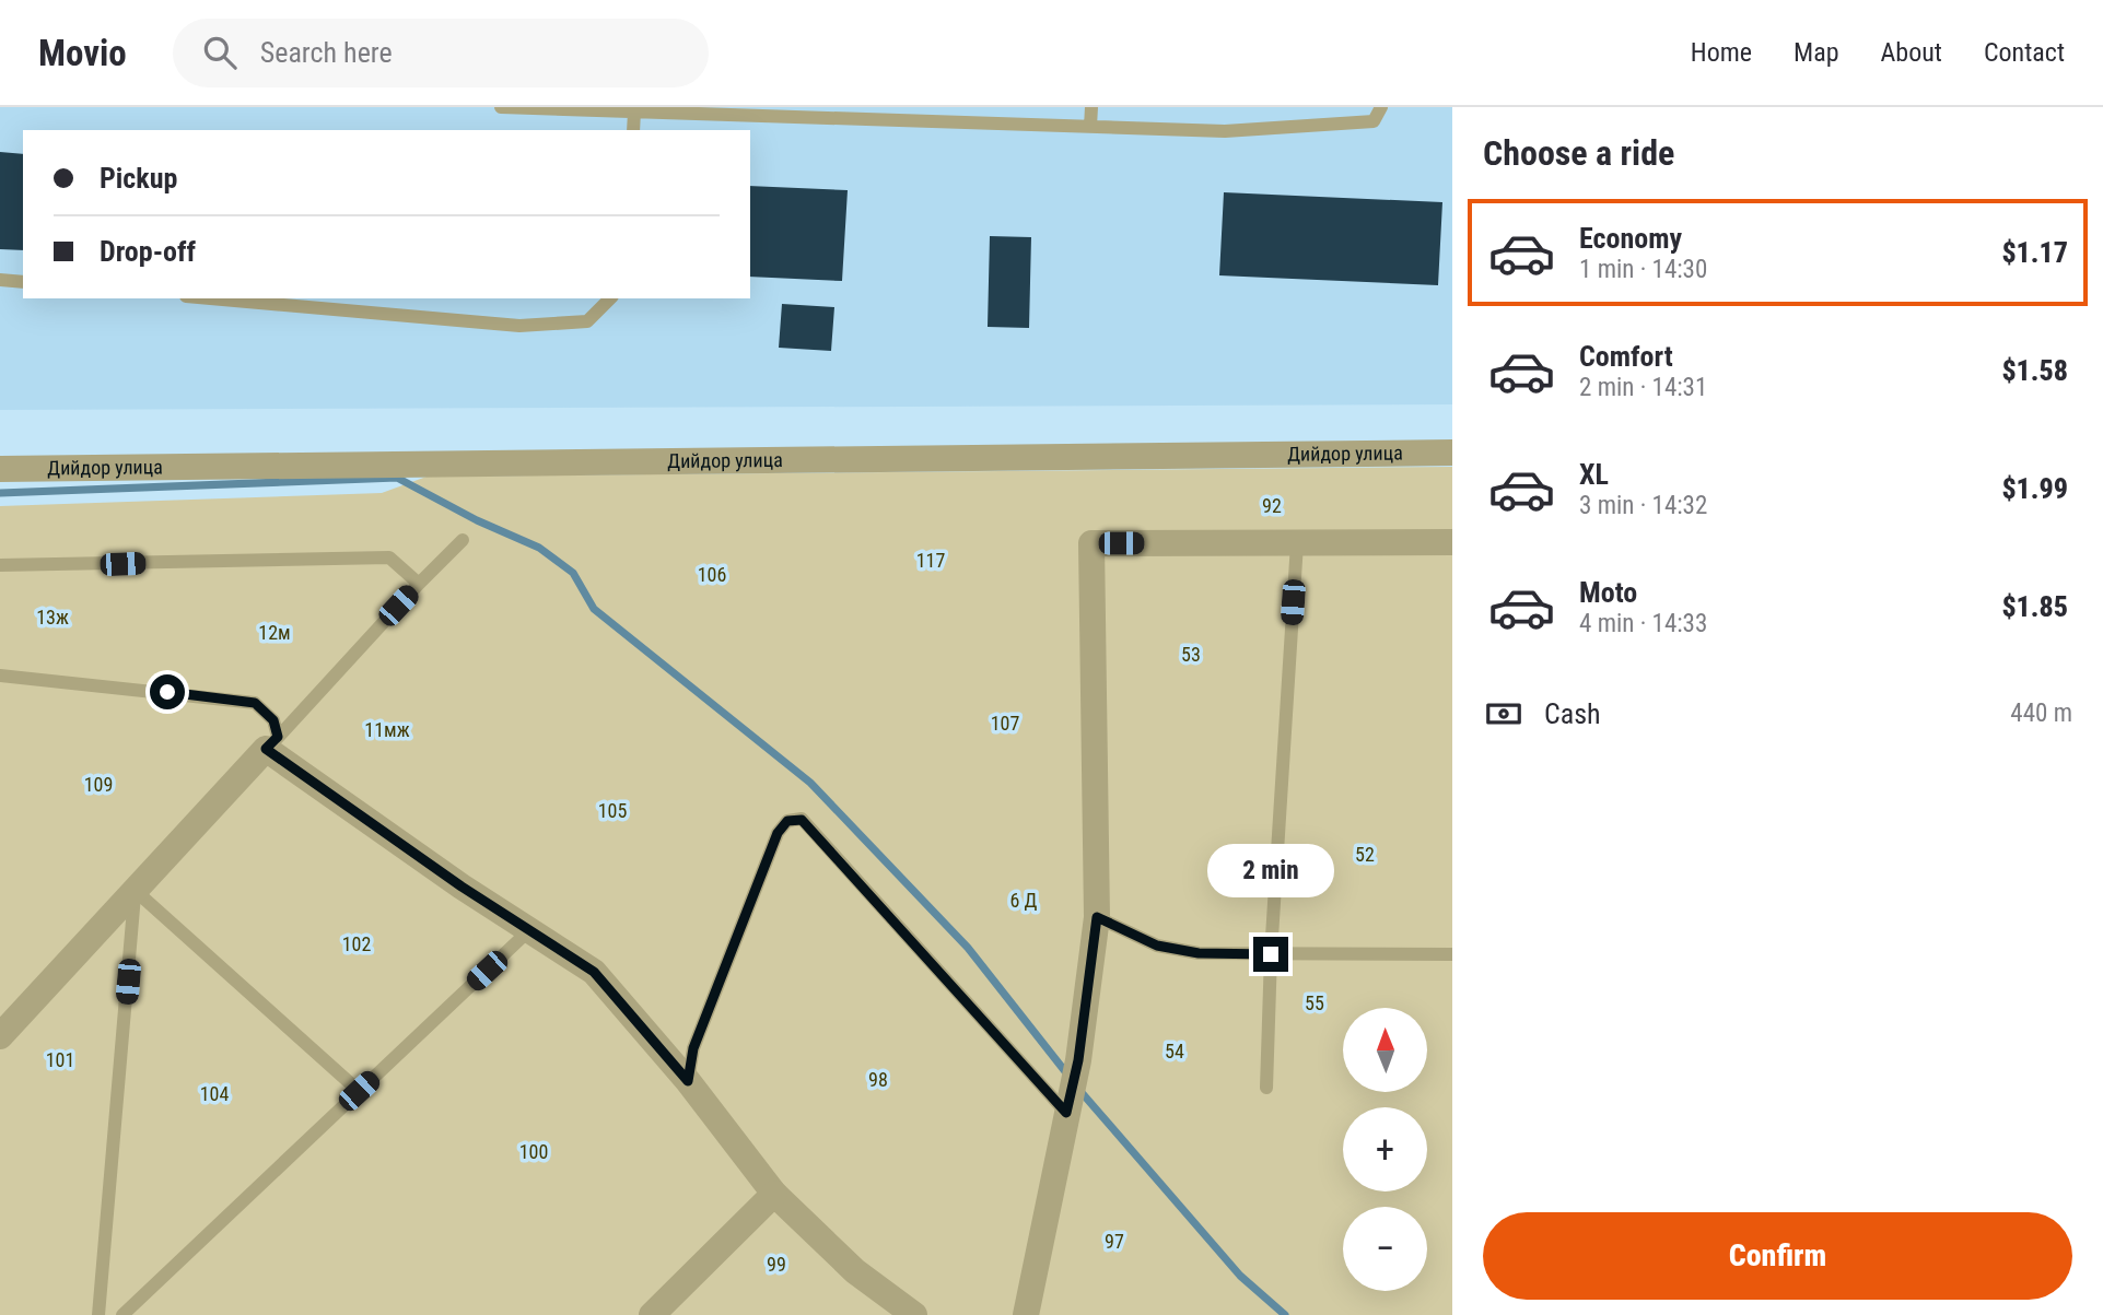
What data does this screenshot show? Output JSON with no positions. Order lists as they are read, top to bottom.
{
  "streets": {
    "street": ["Дийдор улица"]
  },
  "parks": [
    "92",
    "117",
    "106",
    "13ж",
    "12м",
    "53",
    "107",
    "11мж",
    "109",
    "105",
    "52",
    "6 Д",
    "102",
    "55",
    "54",
    "101",
    "98",
    "104",
    "100",
    "97",
    "99"
  ],
  "north": "top",
  "page": {
    "header": "Movio",
    "search": "Search here",
    "nav": [
      "Home",
      "Map",
      "About",
      "Contact"
    ],
    "heading": "Choose a ride",
    "banner": ["Pickup", "Drop-off"],
    "list": [
      {
        "name": "Economy",
        "note": "1 min · 14:30",
        "value": "$1.17"
      },
      {
        "name": "Comfort",
        "note": "2 min · 14:31",
        "value": "$1.58"
      },
      {
        "name": "XL",
        "note": "3 min · 14:32",
        "value": "$1.99"
      },
      {
        "name": "Moto",
        "note": "4 min · 14:33",
        "value": "$1.85"
      }
    ],
    "pay": ["Cash", "440 m"],
    "bubble": "2 min",
    "map_buttons": ["+", "−"],
    "buttons": "Confirm"
  }
}
